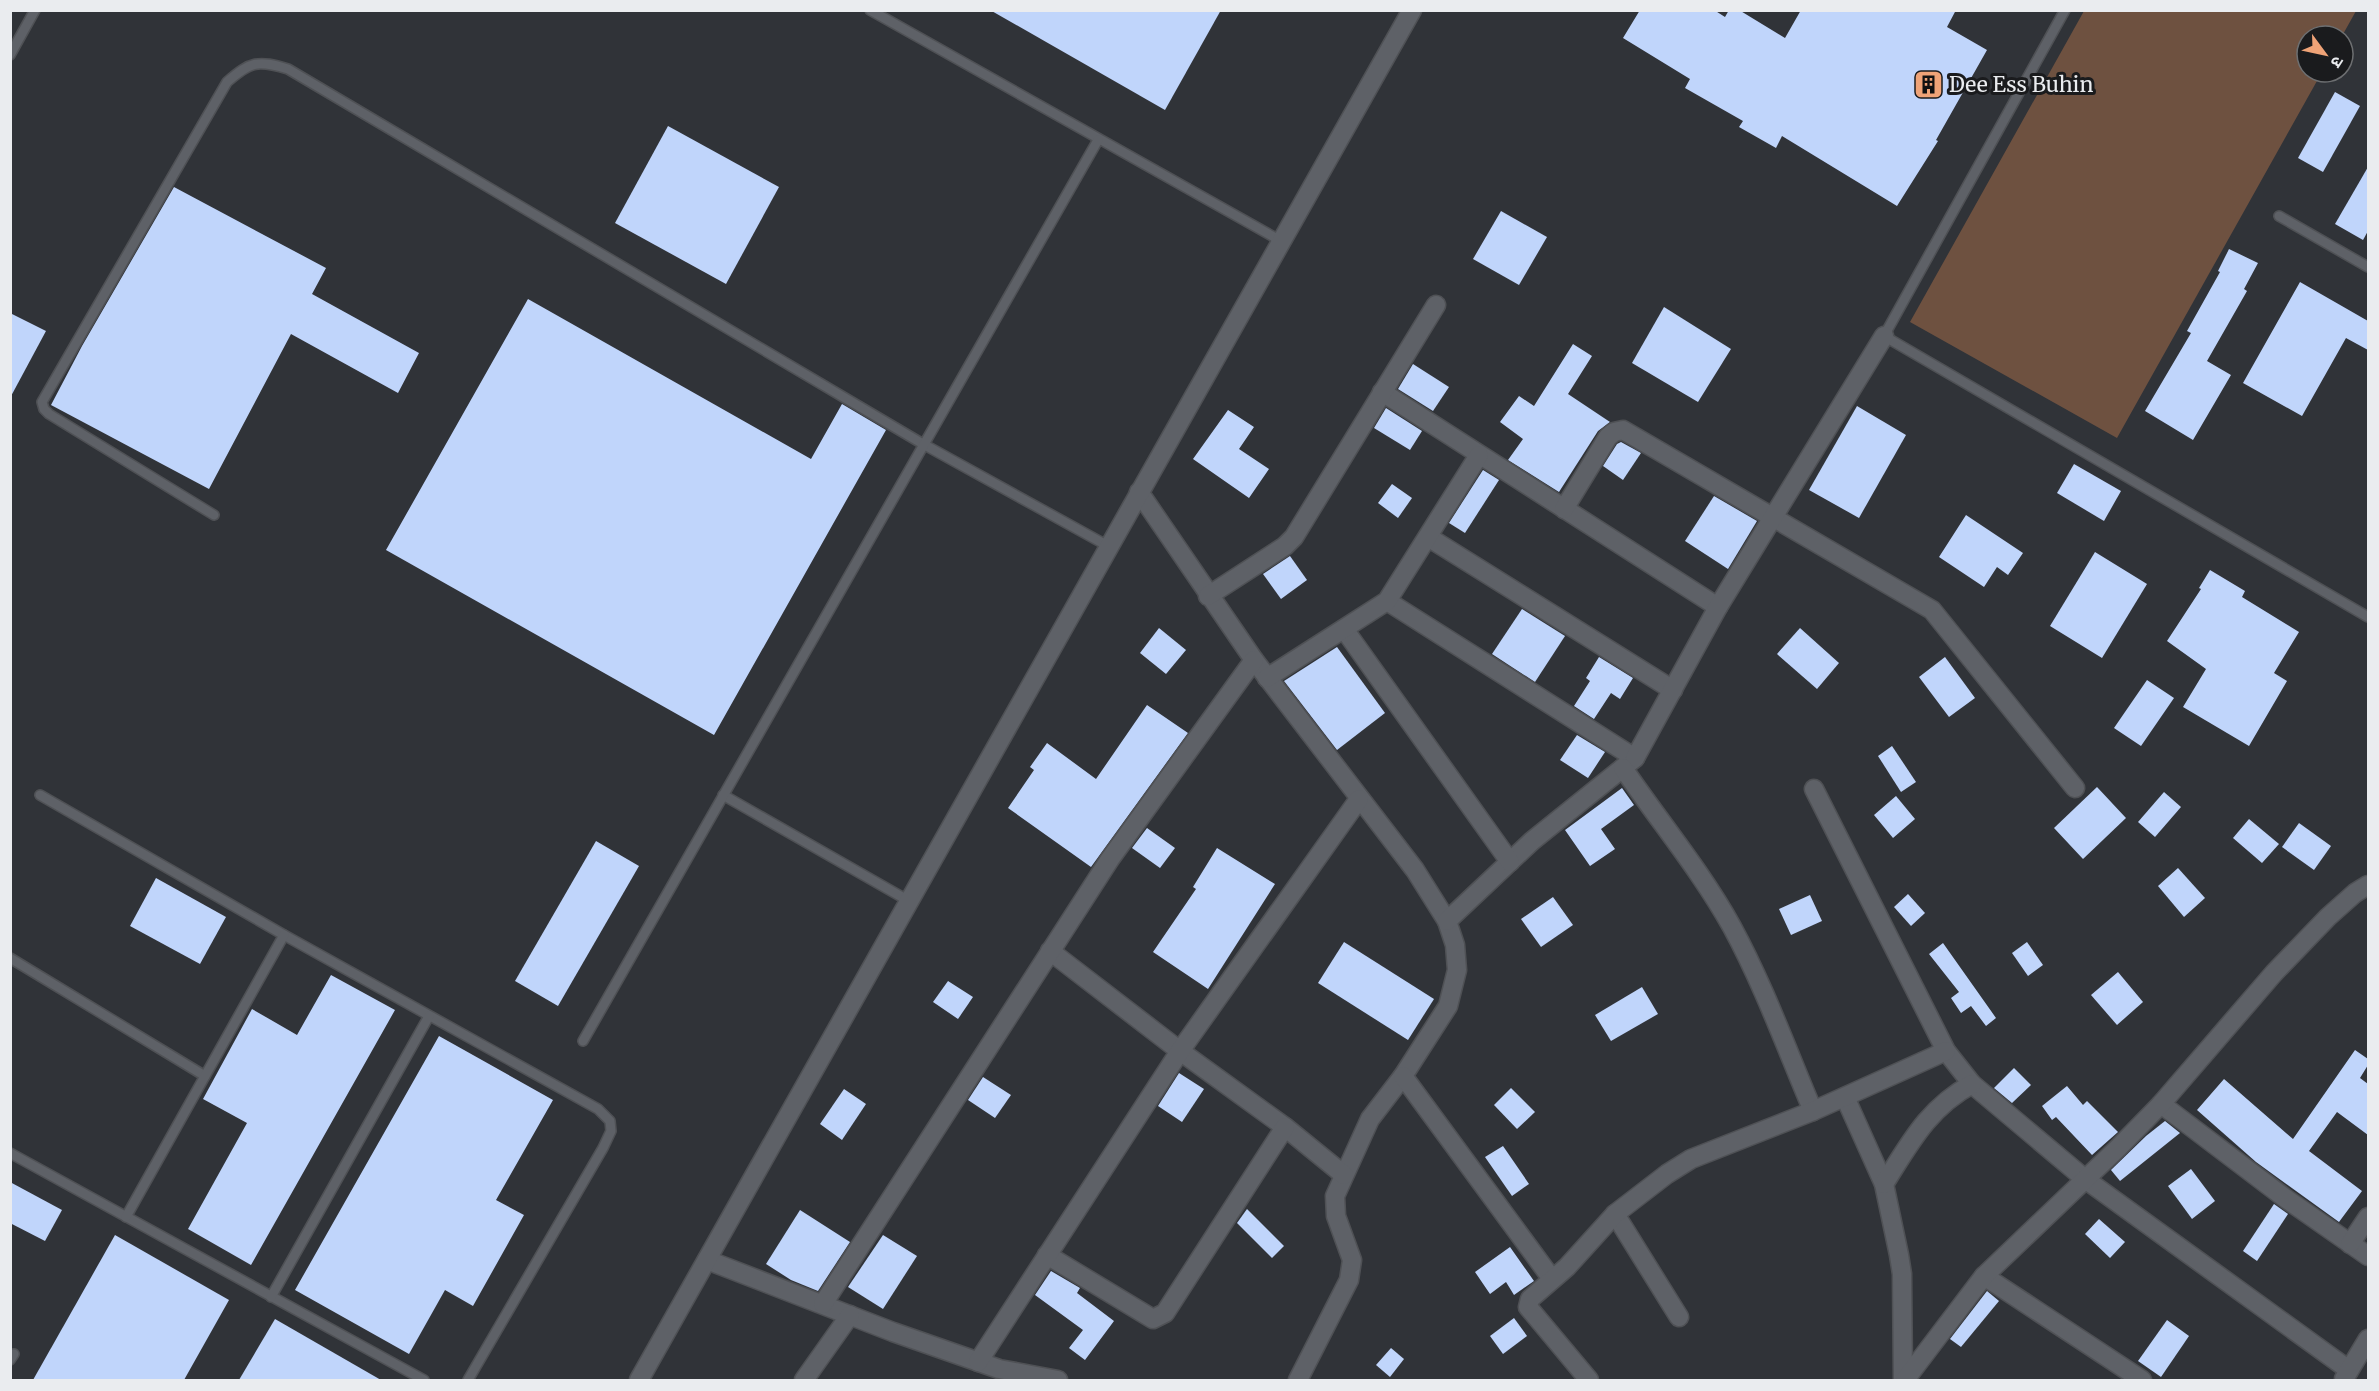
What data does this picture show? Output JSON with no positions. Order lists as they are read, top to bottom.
{
  "places": {
    "building": ["Dee Ess Buhin"]
  },
  "north": "bottom right"
}
